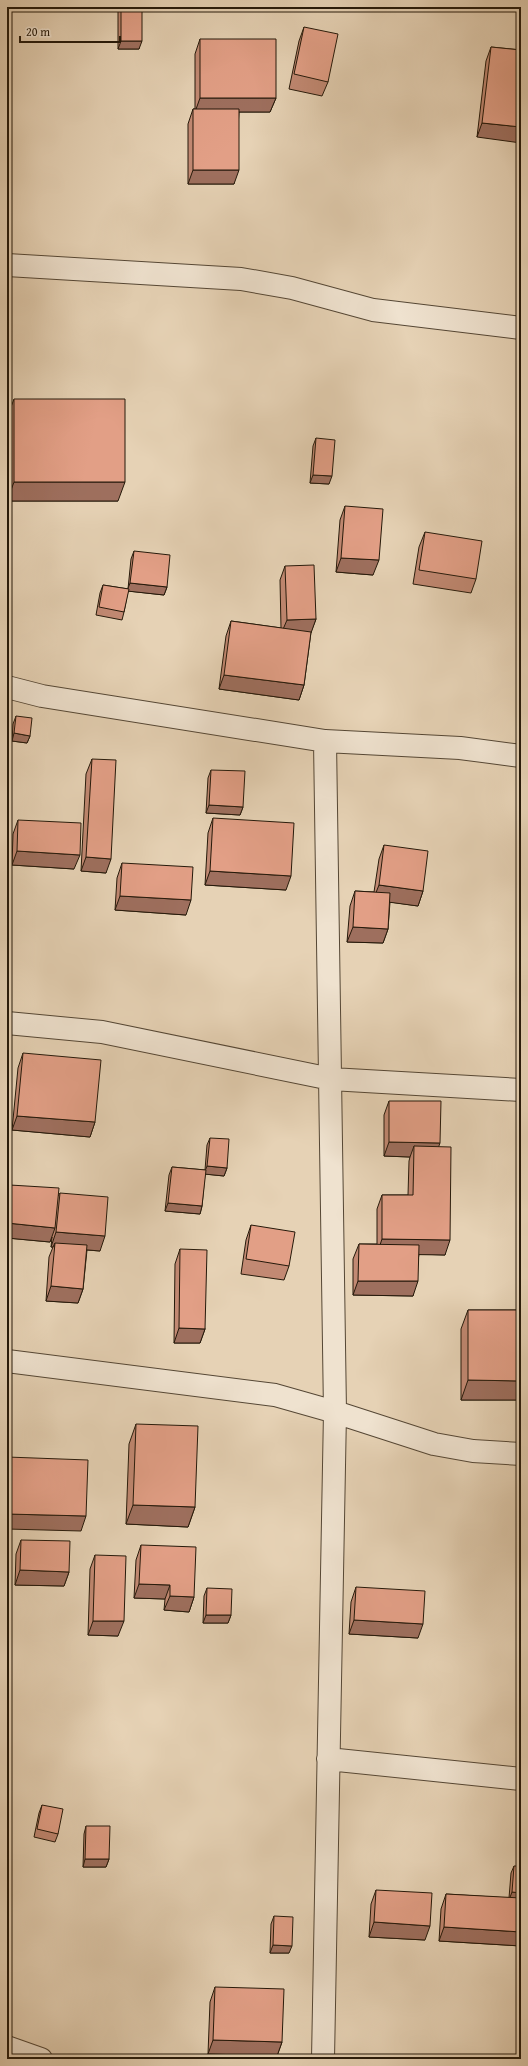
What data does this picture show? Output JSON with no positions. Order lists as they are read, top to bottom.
{
  "scale_bar": "20 m"
}
